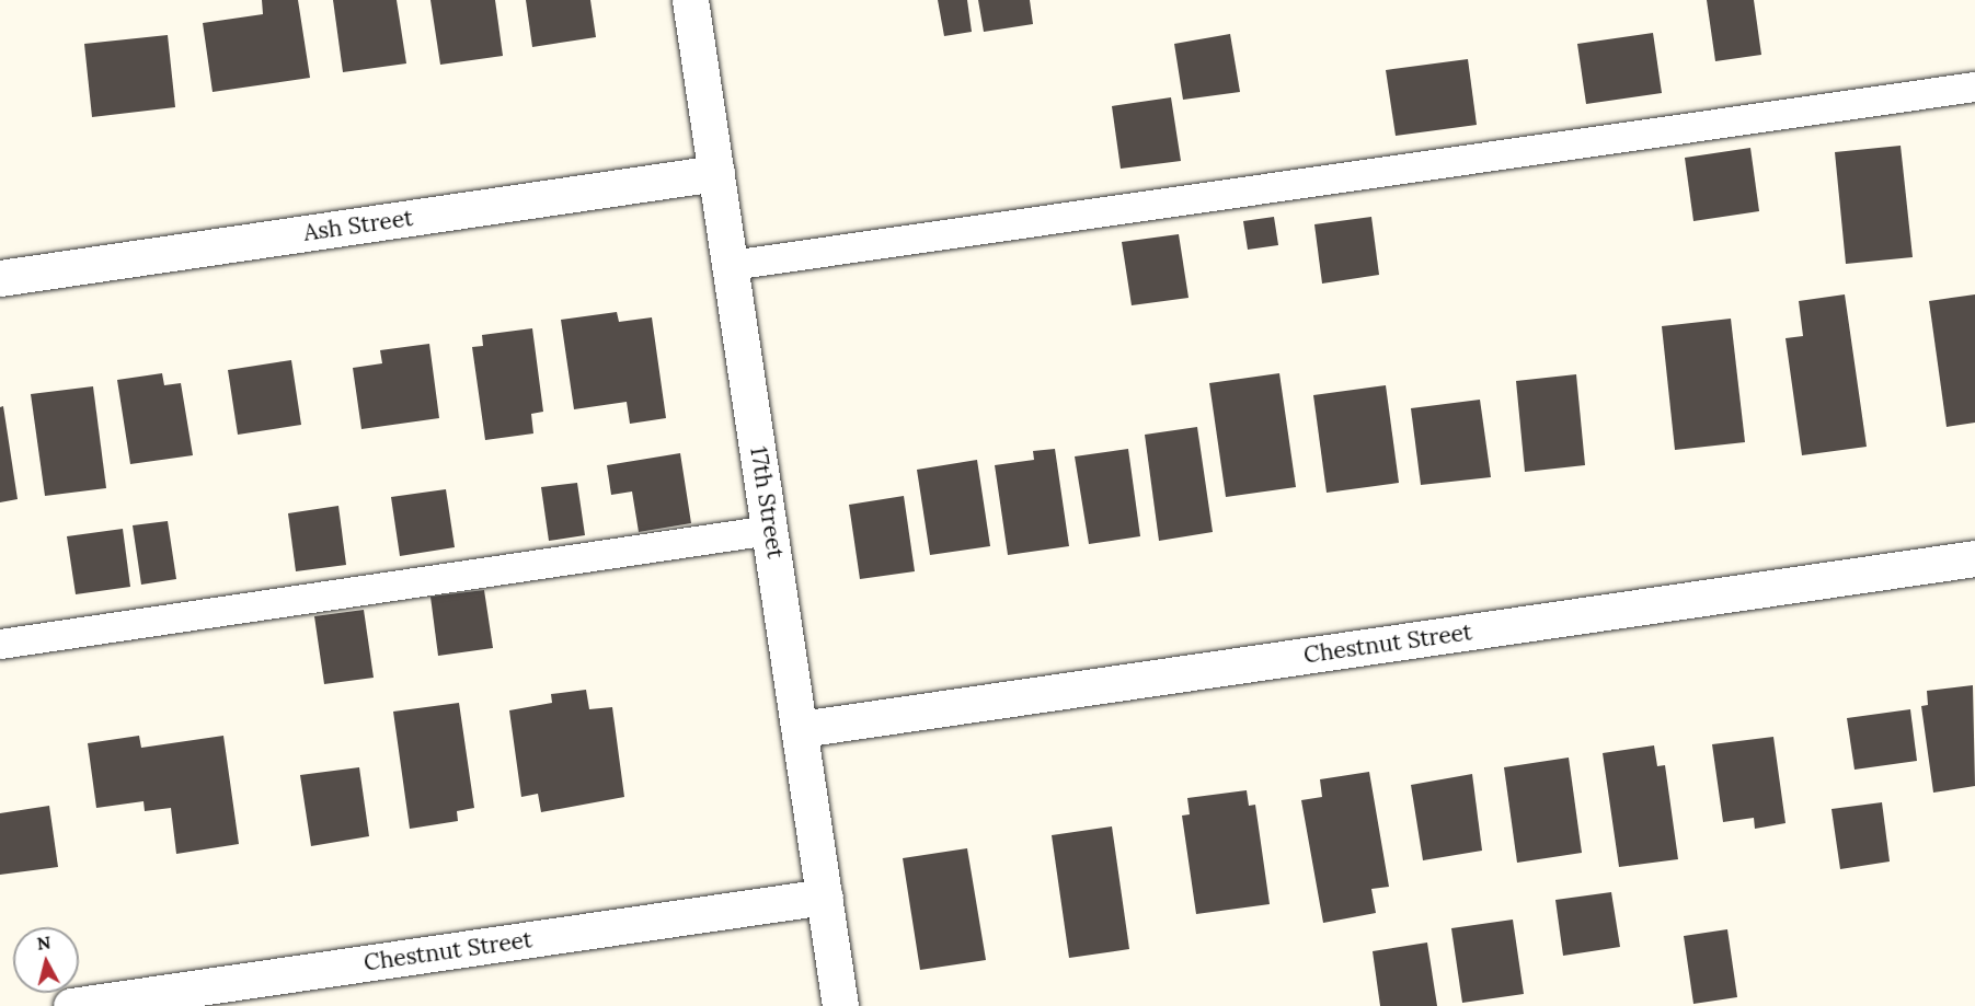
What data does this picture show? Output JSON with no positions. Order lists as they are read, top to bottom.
{
  "streets": {
    "street": ["Ash Street", "17th Street", "Chestnut Street"]
  },
  "crossings": [
    ["Ash Street", "17th Street"],
    ["17th Street", "Chestnut Street"]
  ],
  "north": "top"
}
